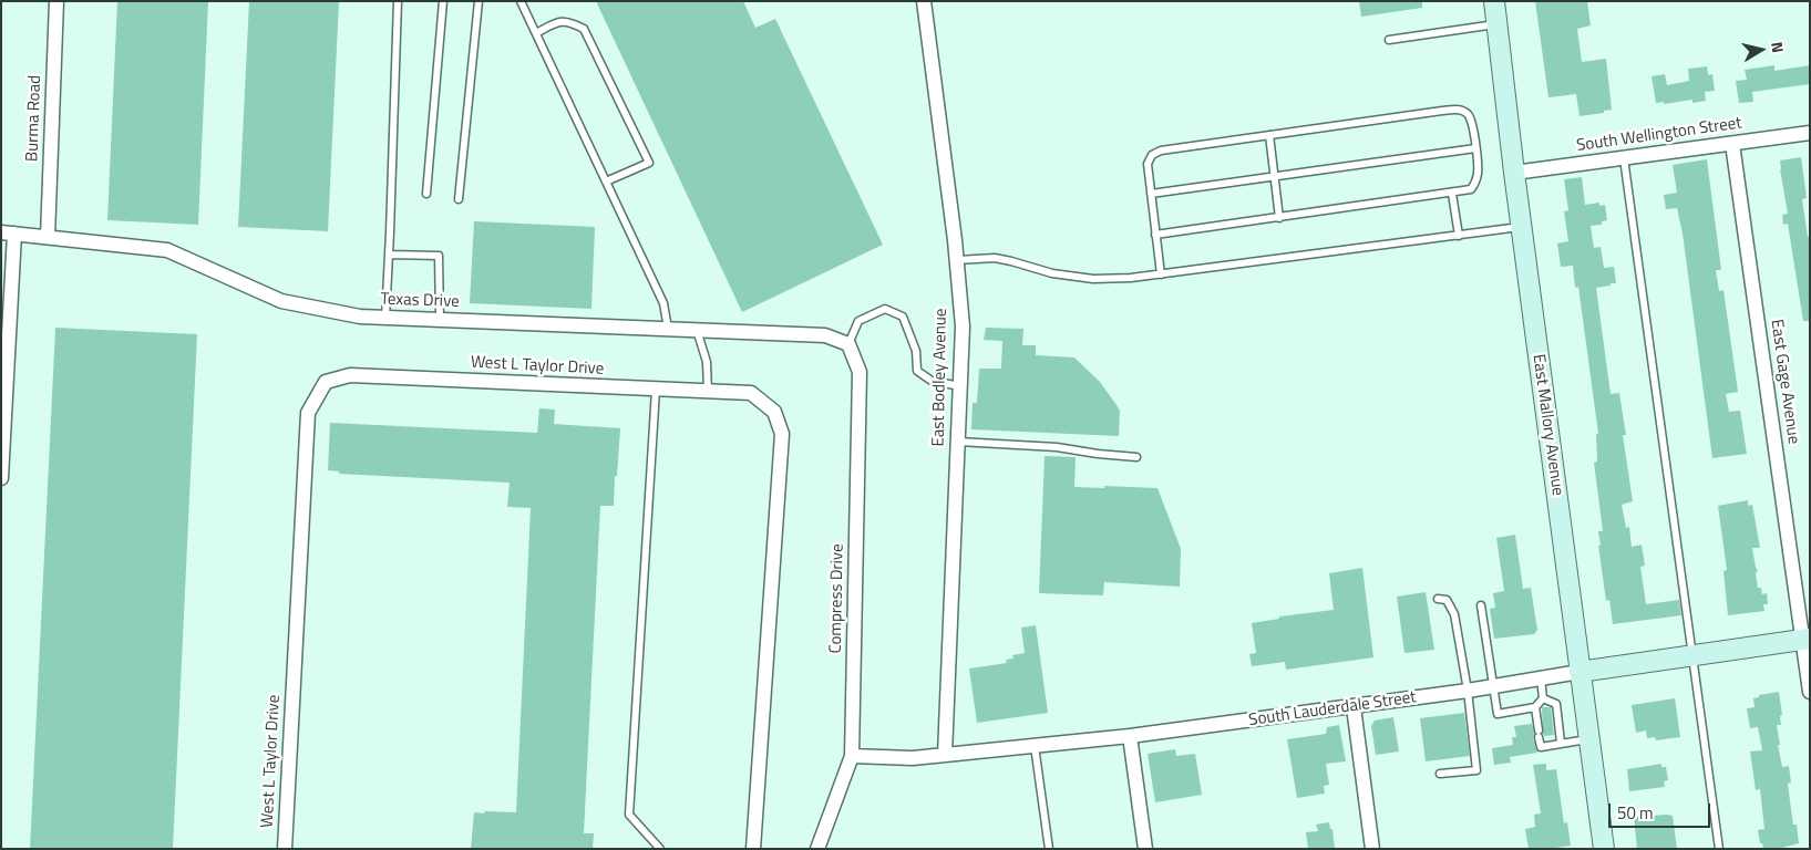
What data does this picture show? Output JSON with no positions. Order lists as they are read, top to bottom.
{
  "streets": {
    "main road": ["East Mallory Avenue", "South Lauderdale Street"],
    "street": [
      "Burma Road",
      "South Wellington Street",
      "Texas Drive",
      "West L Taylor Drive",
      "East Bodley Avenue",
      "East Gage Avenue",
      "Compress Drive"
    ]
  },
  "crossings": [
    ["Burma Road", "Texas Drive"],
    ["South Wellington Street", "East Gage Avenue"],
    ["South Wellington Street", "East Mallory Avenue"],
    ["Texas Drive", "Compress Drive"],
    ["East Bodley Avenue", "South Lauderdale Street"],
    ["East Gage Avenue", "South Lauderdale Street"],
    ["East Mallory Avenue", "South Lauderdale Street"],
    ["Compress Drive", "South Lauderdale Street"]
  ],
  "scale_bar": "50 m",
  "north": "right"
}
